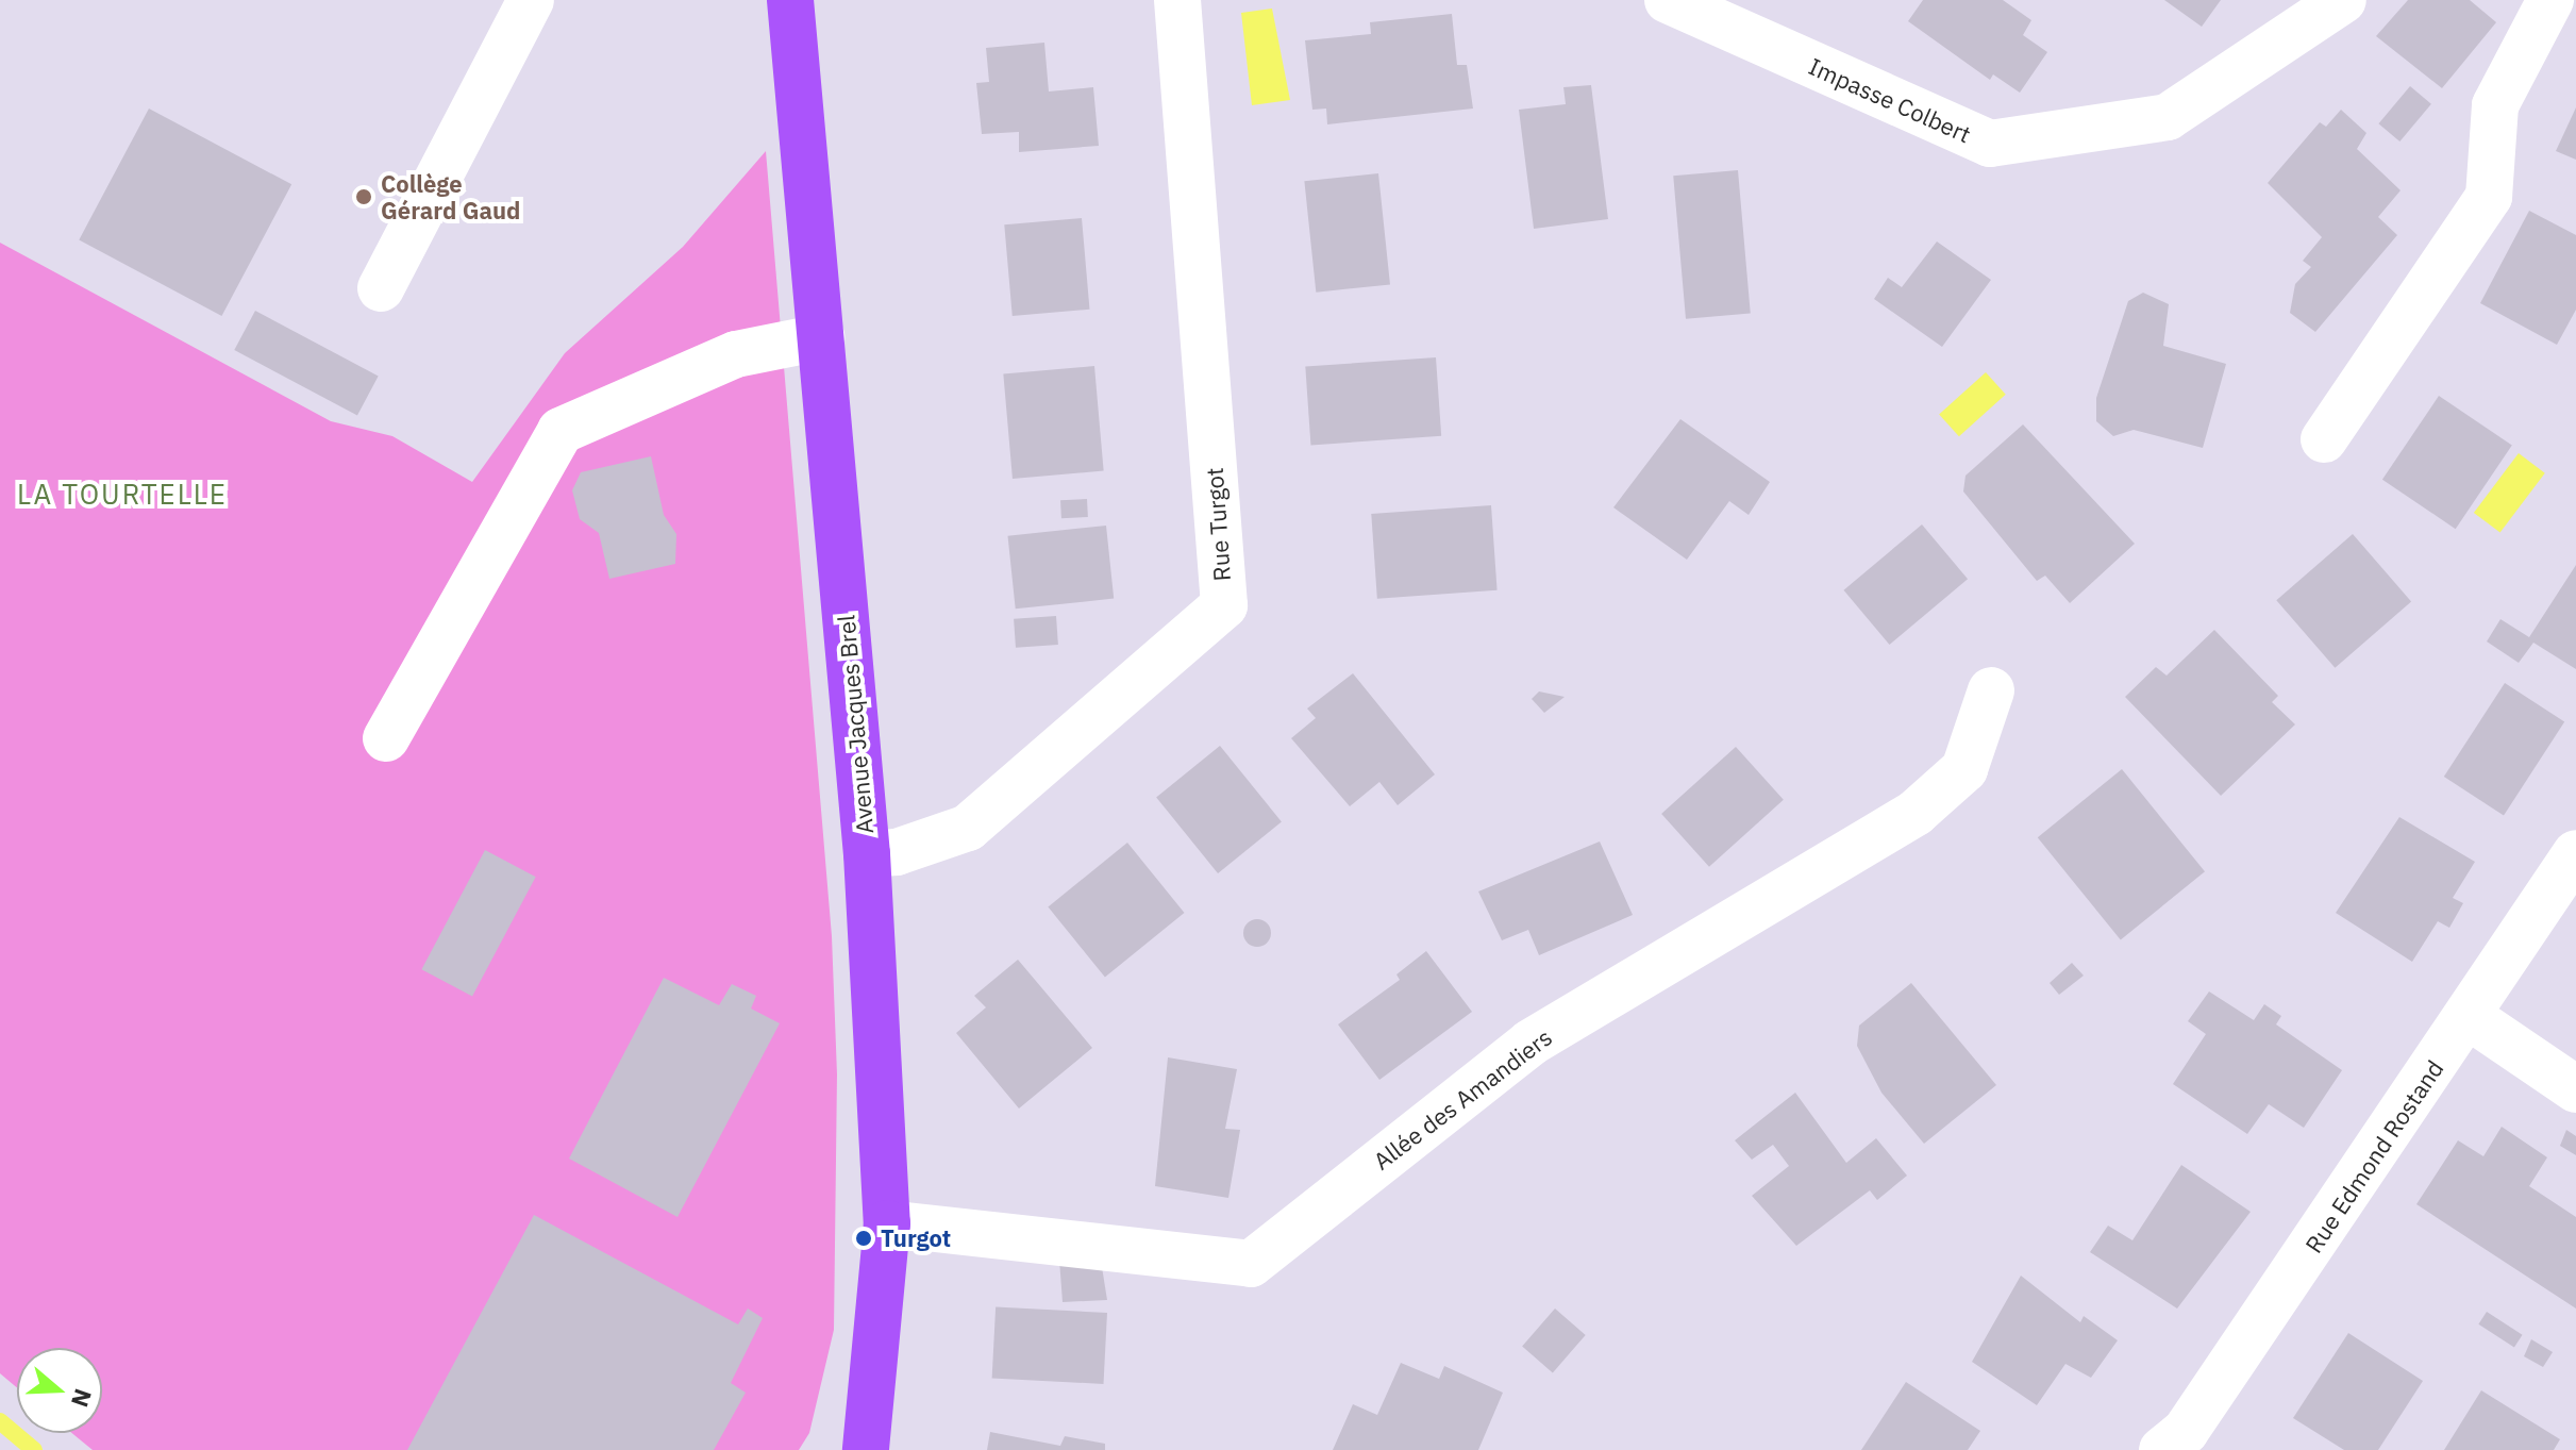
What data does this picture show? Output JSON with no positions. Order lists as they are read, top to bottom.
{
  "streets": {
    "main road": ["Avenue Jacques Brel"],
    "street": [
      "Impasse Colbert",
      "Rue Turgot",
      "Allée des Amandiers",
      "Rue Edmond Rostand"
    ]
  },
  "crossings": [
    ["Rue Turgot", "Avenue Jacques Brel"],
    ["Avenue Jacques Brel", "Allée des Amandiers"]
  ],
  "districts": ["LA TOURTELLE"],
  "places": ["Collège Gérard Gaud", "Turgot"],
  "north": "right"
}
